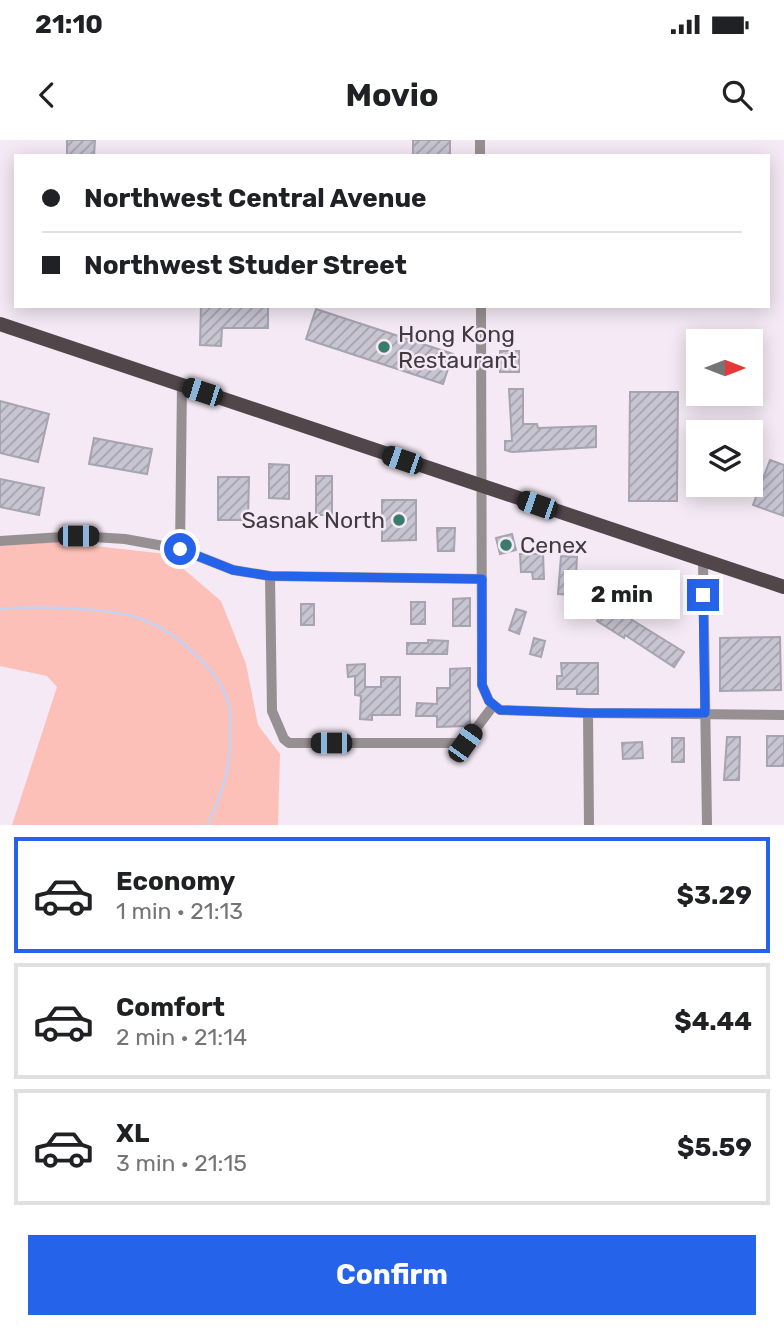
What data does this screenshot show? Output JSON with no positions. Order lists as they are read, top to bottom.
{
  "places": ["Hong Kong Restaurant", "Sasnak North", "Cenex"],
  "north": "right",
  "page": {
    "status": "21:10",
    "header": "Movio",
    "banner": ["Northwest Central Avenue", "Northwest Studer Street"],
    "bubble": "2 min",
    "list": [
      {
        "name": "Economy",
        "note": "1 min · 21:13",
        "value": "$3.29"
      },
      {
        "name": "Comfort",
        "note": "2 min · 21:14",
        "value": "$4.44"
      },
      {
        "name": "XL",
        "note": "3 min · 21:15",
        "value": "$5.59"
      }
    ],
    "buttons": "Confirm"
  }
}
